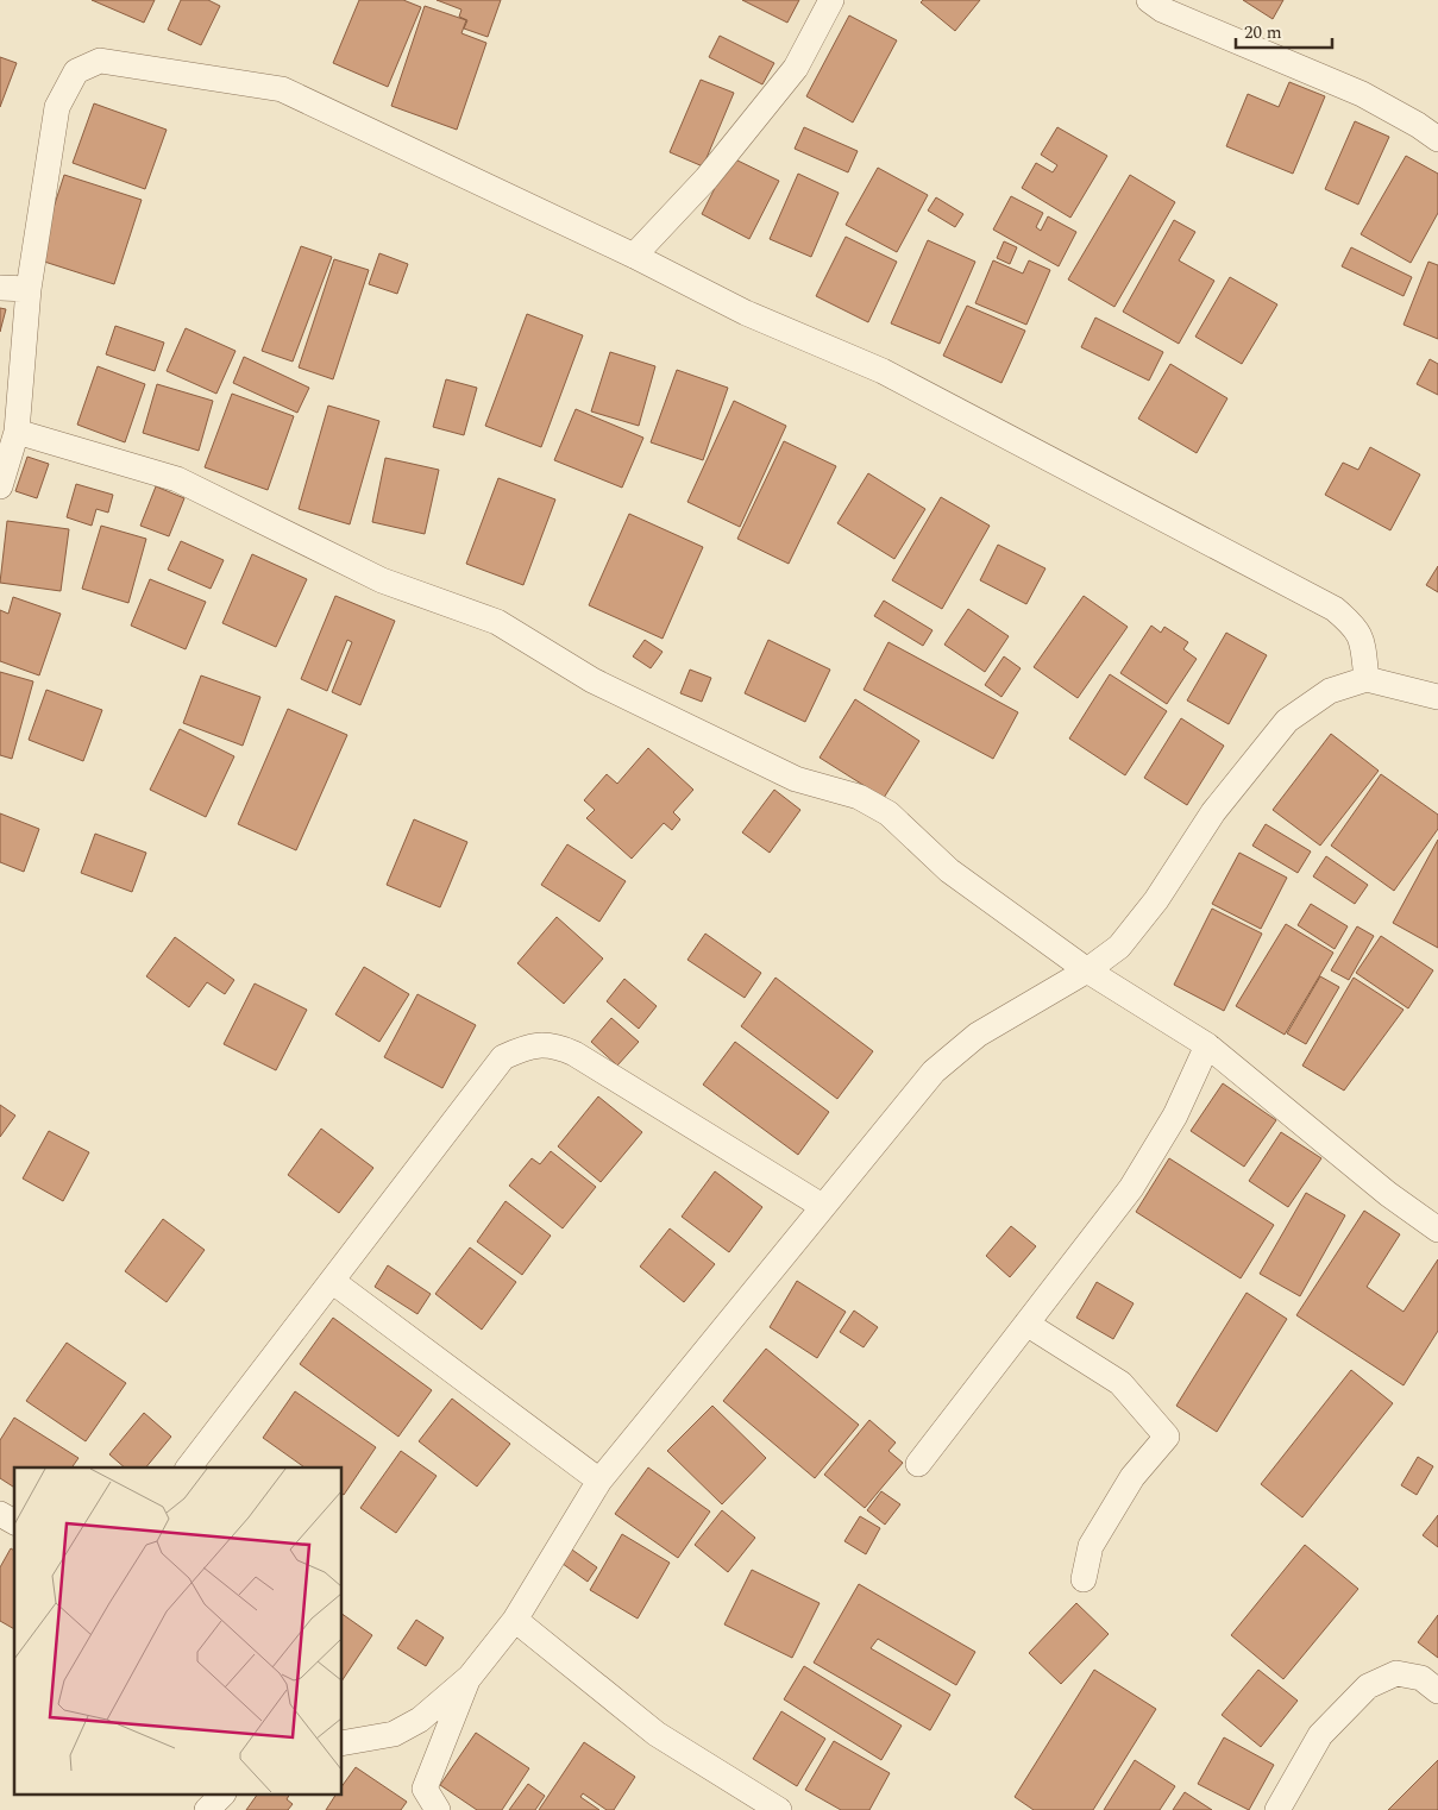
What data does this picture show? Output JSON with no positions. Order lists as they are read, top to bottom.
{
  "scale_bar": "20 m"
}
